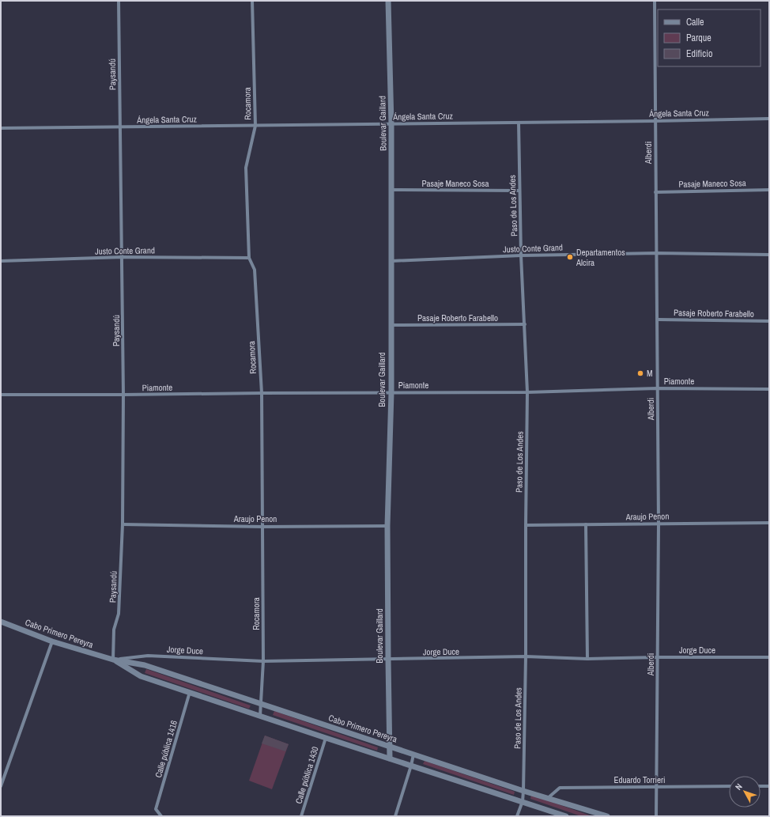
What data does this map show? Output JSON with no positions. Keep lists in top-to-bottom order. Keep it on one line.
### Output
{"streets":{"street":["Paysandú","Rocamora","Ángela Santa Cruz","Boulevar Gaillard","Alberdi","Pasaje Maneco Sosa","Paso de Los Andes","Justo Conte Grand","Pasaje Roberto Farabello","Piamonte","Araujo Penon","Cabo Primero Pereyra","Jorge Duce","Calle pública 1416","Calle pública 1430","Eduardo Torrieri"]},"crossings":[["Paysandú","Ángela Santa Cruz"],["Paysandú","Justo Conte Grand"],["Paysandú","Piamonte"],["Paysandú","Araujo Penon"],["Paysandú","Cabo Primero Pereyra"],["Paysandú","Jorge Duce"],["Rocamora","Ángela Santa Cruz"],["Rocamora","Justo Conte Grand"],["Rocamora","Piamonte"],["Rocamora","Araujo Penon"],["Rocamora","Cabo Primero Pereyra"],["Rocamora","Jorge Duce"],["Ángela Santa Cruz","Boulevar Gaillard"],["Ángela Santa Cruz","Alberdi"],["Ángela Santa Cruz","Paso de Los Andes"],["Boulevar Gaillard","Pasaje Maneco Sosa"],["Boulevar Gaillard","Justo Conte Grand"],["Boulevar Gaillard","Pasaje Roberto Farabello"],["Boulevar Gaillard","Piamonte"],["Boulevar Gaillard","Araujo Penon"],["Boulevar Gaillard","Cabo Primero Pereyra"],["Boulevar Gaillard","Jorge Duce"],["Alberdi","Pasaje Maneco Sosa"],["Alberdi","Justo Conte Grand"],["Alberdi","Pasaje Roberto Farabello"],["Alberdi","Piamonte"],["Alberdi","Araujo Penon"],["Alberdi","Jorge Duce"],["Alberdi","Eduardo Torrieri"],["Pasaje Maneco Sosa","Paso de Los Andes"],["Paso de Los Andes","Justo Conte Grand"],["Paso de Los Andes","Pasaje Roberto Farabello"],["Paso de Los Andes","Piamonte"],["Paso de Los Andes","Araujo Penon"],["Paso de Los Andes","Cabo Primero Pereyra"],["Paso de Los Andes","Jorge Duce"],["Cabo Primero Pereyra","Jorge Duce"],["Cabo Primero Pereyra","Calle pública 1416"],["Cabo Primero Pereyra","Calle pública 1430"],["Cabo Primero Pereyra","Eduardo Torrieri"]],"places":["Departamentos Alcira","M"],"legend":["Calle","Parque","Edificio"],"north":"top left"}
